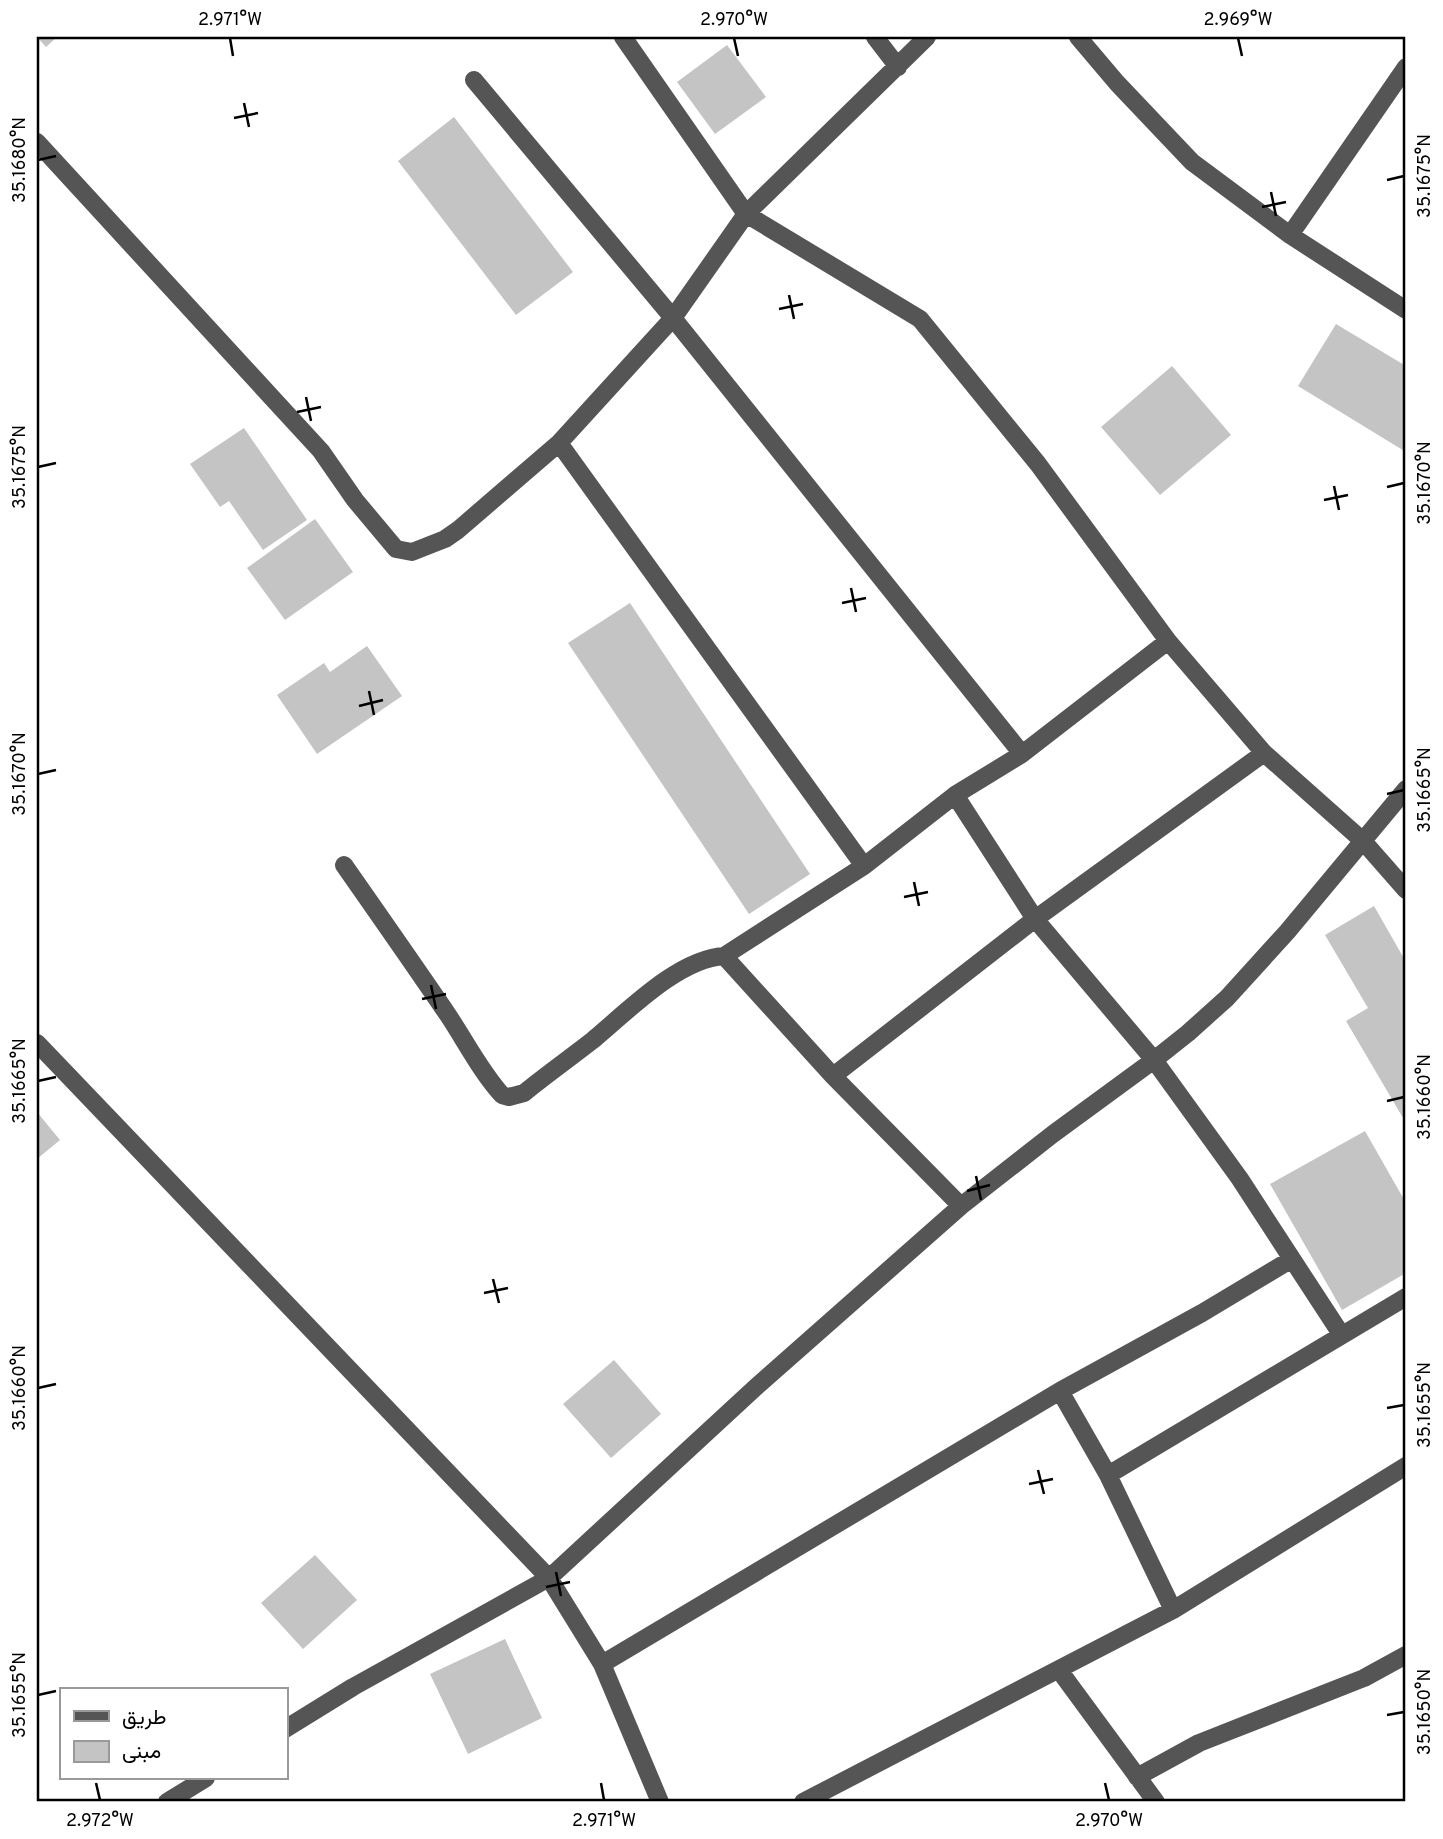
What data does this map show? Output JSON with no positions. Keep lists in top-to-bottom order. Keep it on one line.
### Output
{"legend":["طريق","مبنى"],"coordinates":["2.971°W","2.970°W","2.969°W","35.1680°N","35.1675°N","35.1670°N","35.1665°N","35.1660°N","35.1655°N","35.1650°N","2.972°W"]}
